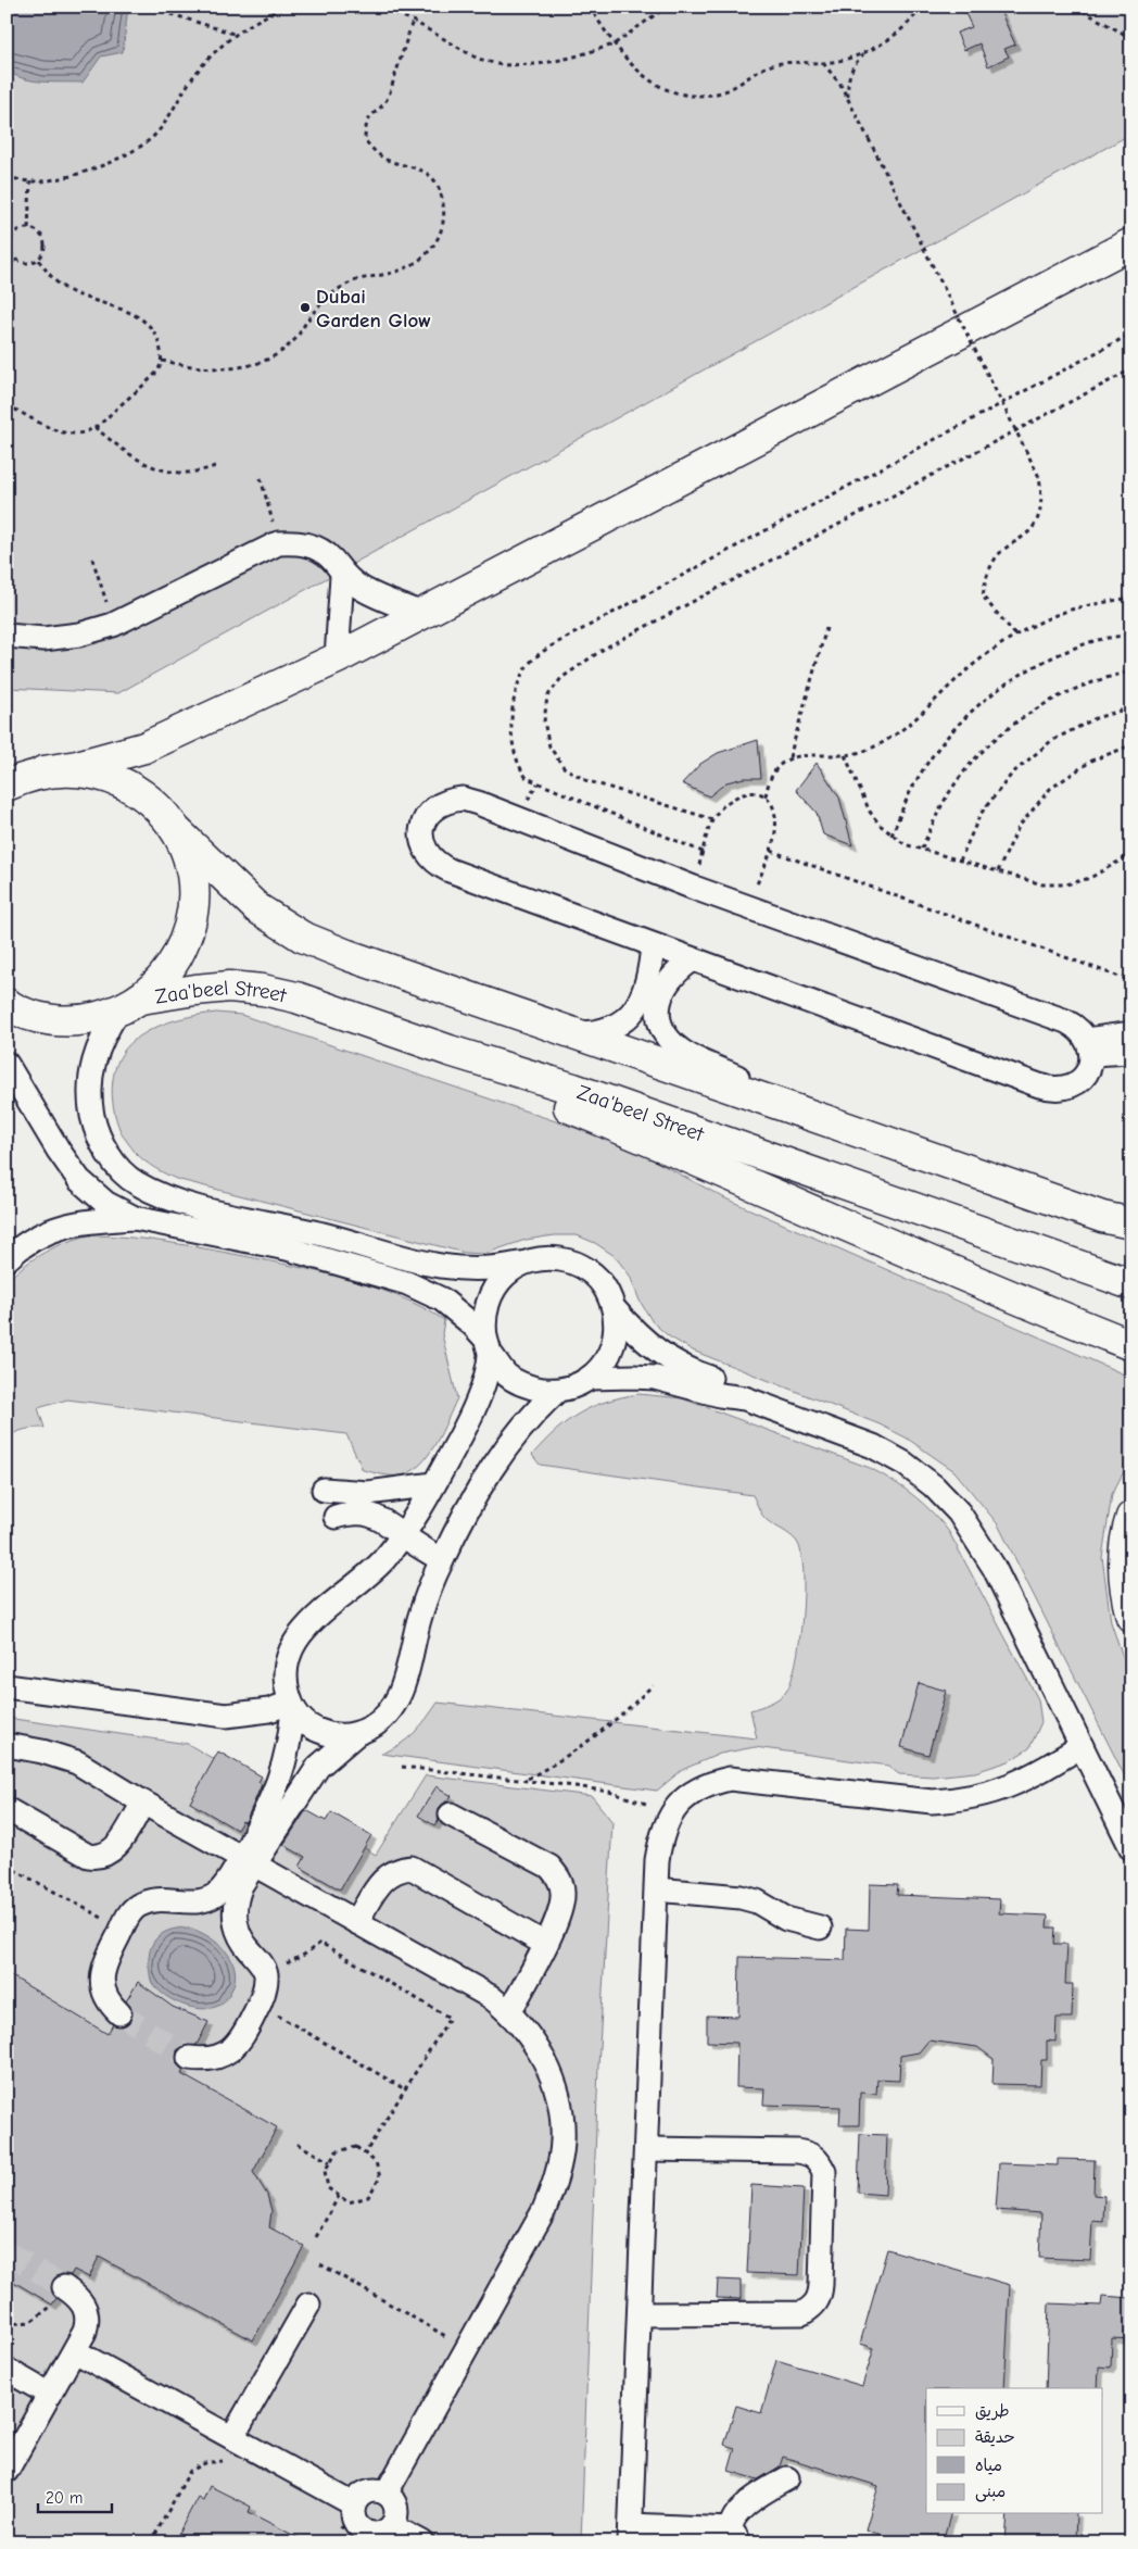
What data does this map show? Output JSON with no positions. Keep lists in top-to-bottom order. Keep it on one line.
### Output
{"streets":{"main road":["Zaa'beel Street"]},"places":["Dubai Garden Glow"],"legend":["طريق","حديقة","مياه","مبنى"],"scale_bar":"20 m"}
